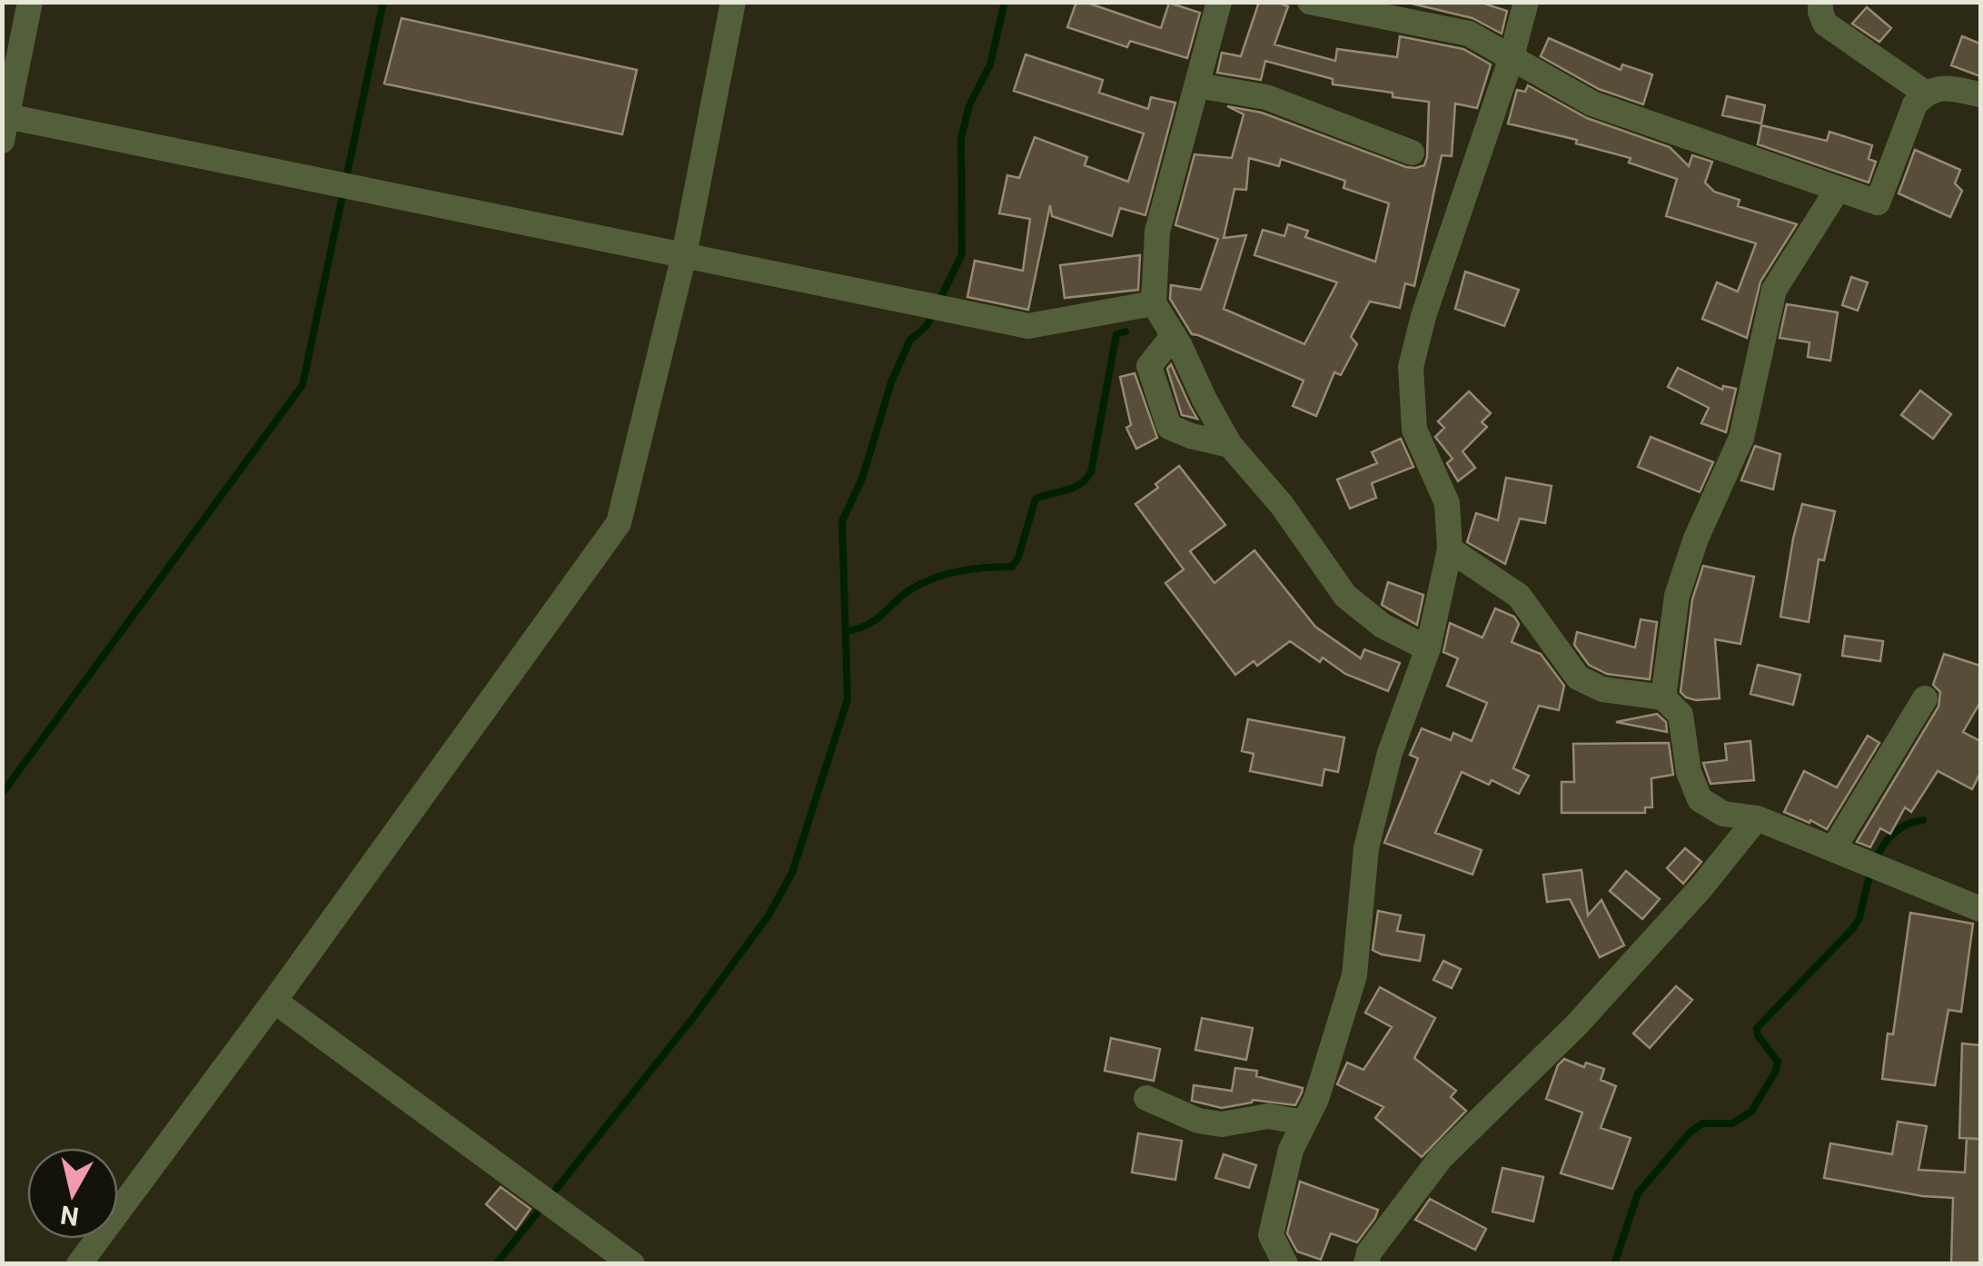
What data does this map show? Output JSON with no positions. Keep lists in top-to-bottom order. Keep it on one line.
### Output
{"north":"bottom"}
